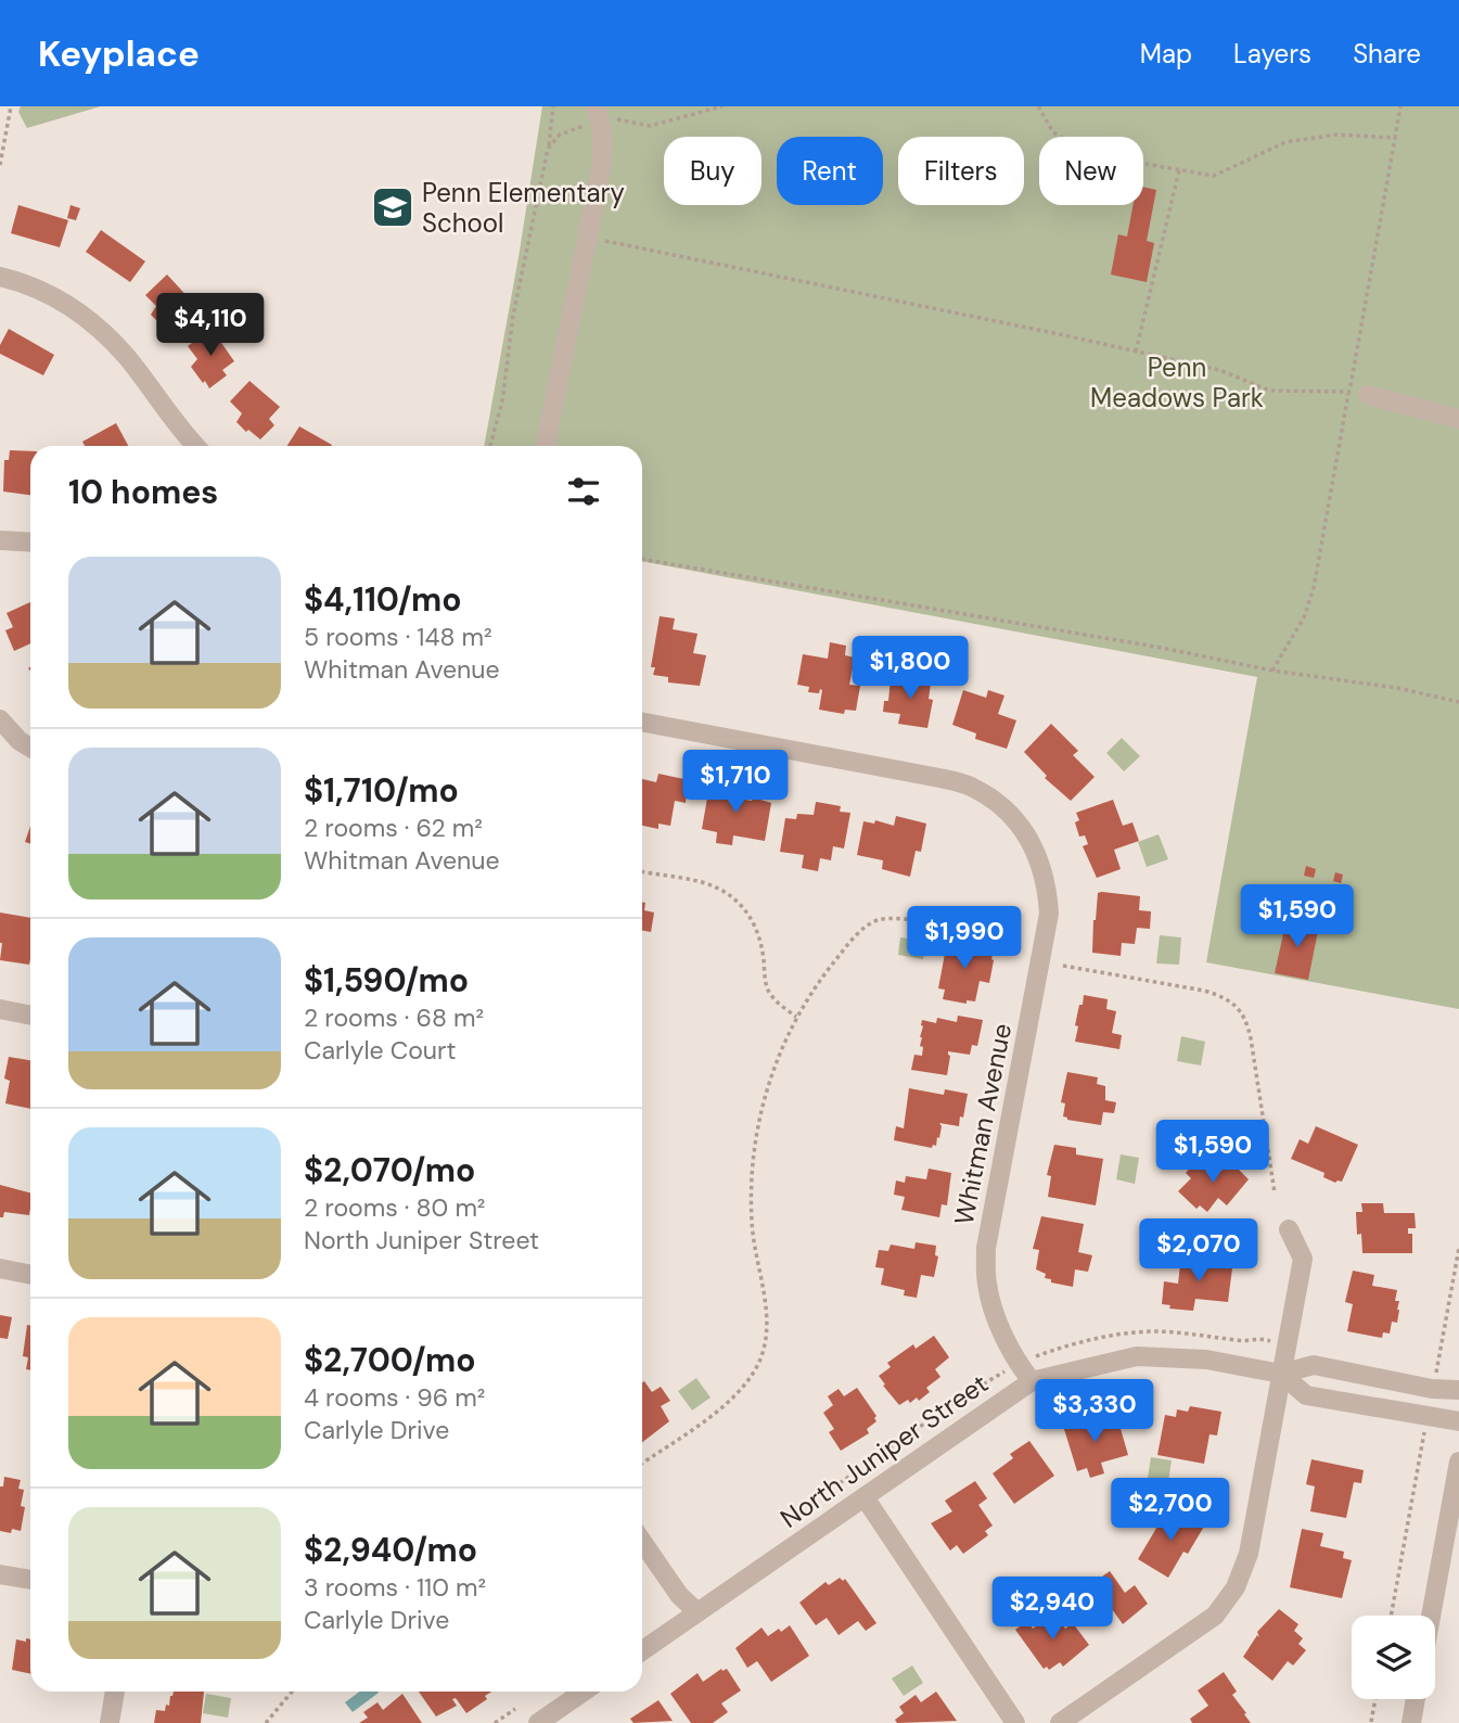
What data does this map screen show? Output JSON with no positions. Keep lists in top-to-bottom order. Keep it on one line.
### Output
{"streets":{"street":["Whitman Avenue","North Juniper Street"]},"crossings":[["Whitman Avenue","North Juniper Street"]],"parks":["Penn Meadows Park"],"places":{"school or university":["Penn Elementary School"]},"page":{"header":"Keyplace","nav":["Map","Layers","Share"],"chip":["Buy","Rent","Filters","New"],"price":["$4,110","$1,800","$1,710","$1,590","$1,990","$1,590","$2,070","$3,330","$2,700","$2,940"],"heading":"10 homes","list":[{"name":"$4,110/mo","note":"5 rooms · 148 m² · Whitman Avenue"},{"name":"$1,710/mo","note":"2 rooms · 62 m² · Whitman Avenue"},{"name":"$1,590/mo","note":"2 rooms · 68 m² · Carlyle Court"},{"name":"$2,070/mo","note":"2 rooms · 80 m² · North Juniper Street"},{"name":"$2,700/mo","note":"4 rooms · 96 m² · Carlyle Drive"},{"name":"$2,940/mo","note":"3 rooms · 110 m² · Carlyle Drive"}]}}
